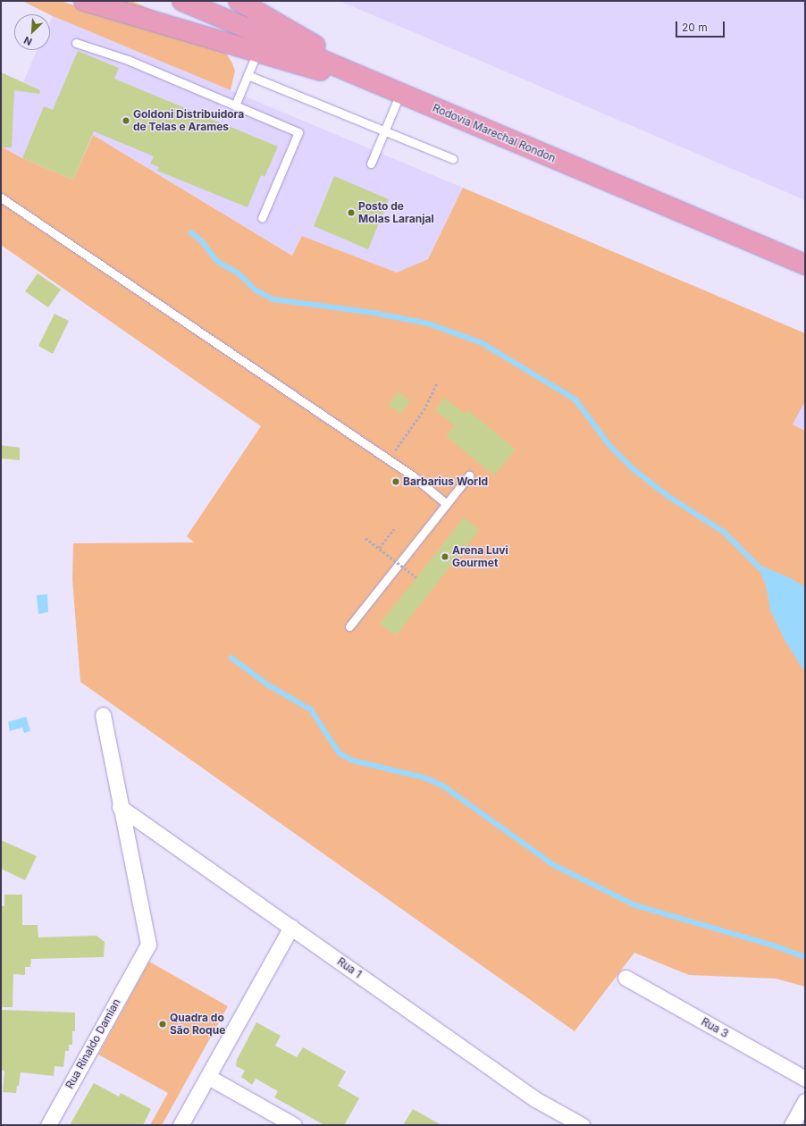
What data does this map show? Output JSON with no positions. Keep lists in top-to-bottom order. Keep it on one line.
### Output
{"streets":{"main road":["Rodovia Marechal Rondon"],"street":["Rua 1","Rua 3","Rua Rinaldo Damian"]},"crossings":[["Rua 1","Rua Rinaldo Damian"]],"places":["Goldoni Distribuidora de Telas e Arames","Posto de Molas Laranjal","Barbarius World","Arena Luvi Gourmet","Quadra do São Roque"],"scale_bar":"20 m","north":"bottom left"}
